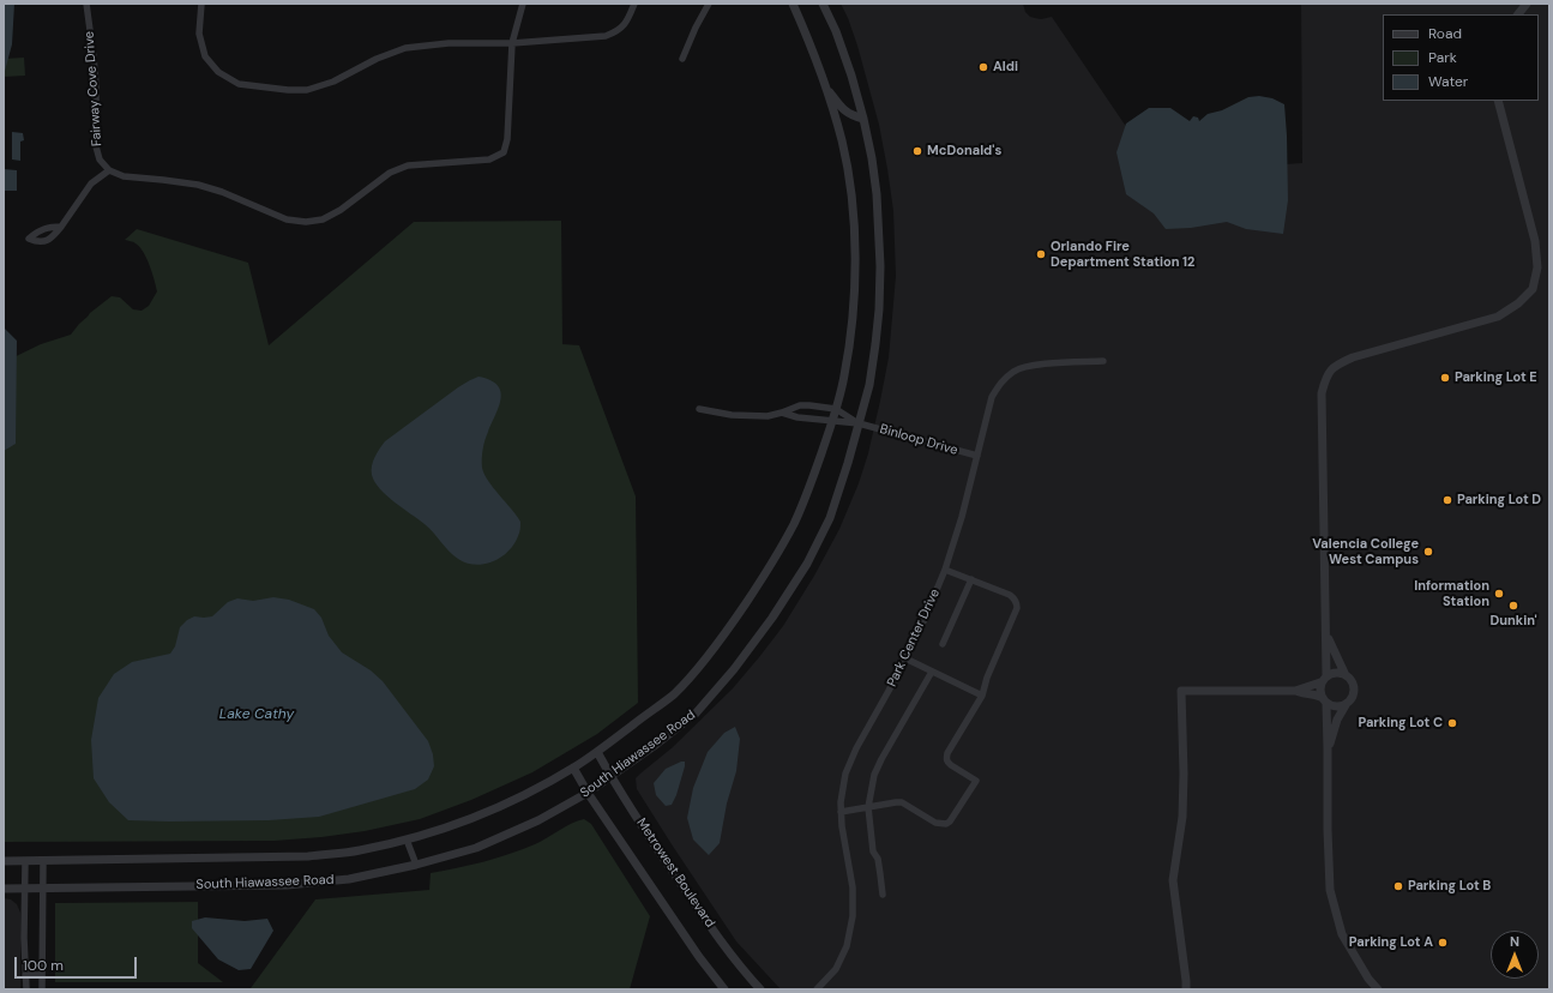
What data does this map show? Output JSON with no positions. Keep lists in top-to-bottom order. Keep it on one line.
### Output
{"streets":{"street":["Fairway Cove Drive","Binloop Drive","Park Center Drive","South Hiawassee Road","Metrowest Boulevard"]},"crossings":[["Binloop Drive","Park Center Drive"],["Binloop Drive","South Hiawassee Road"],["South Hiawassee Road","Metrowest Boulevard"]],"water":["Lake Cathy"],"places":["Aldi","McDonald's","Orlando Fire Department Station 12","Parking Lot E","Parking Lot D","Valencia College West Campus","Information Station","Dunkin'","Parking Lot C","Parking Lot B","Parking Lot A"],"legend":["Road","Park","Water"],"scale_bar":"100 m","north":"top"}
